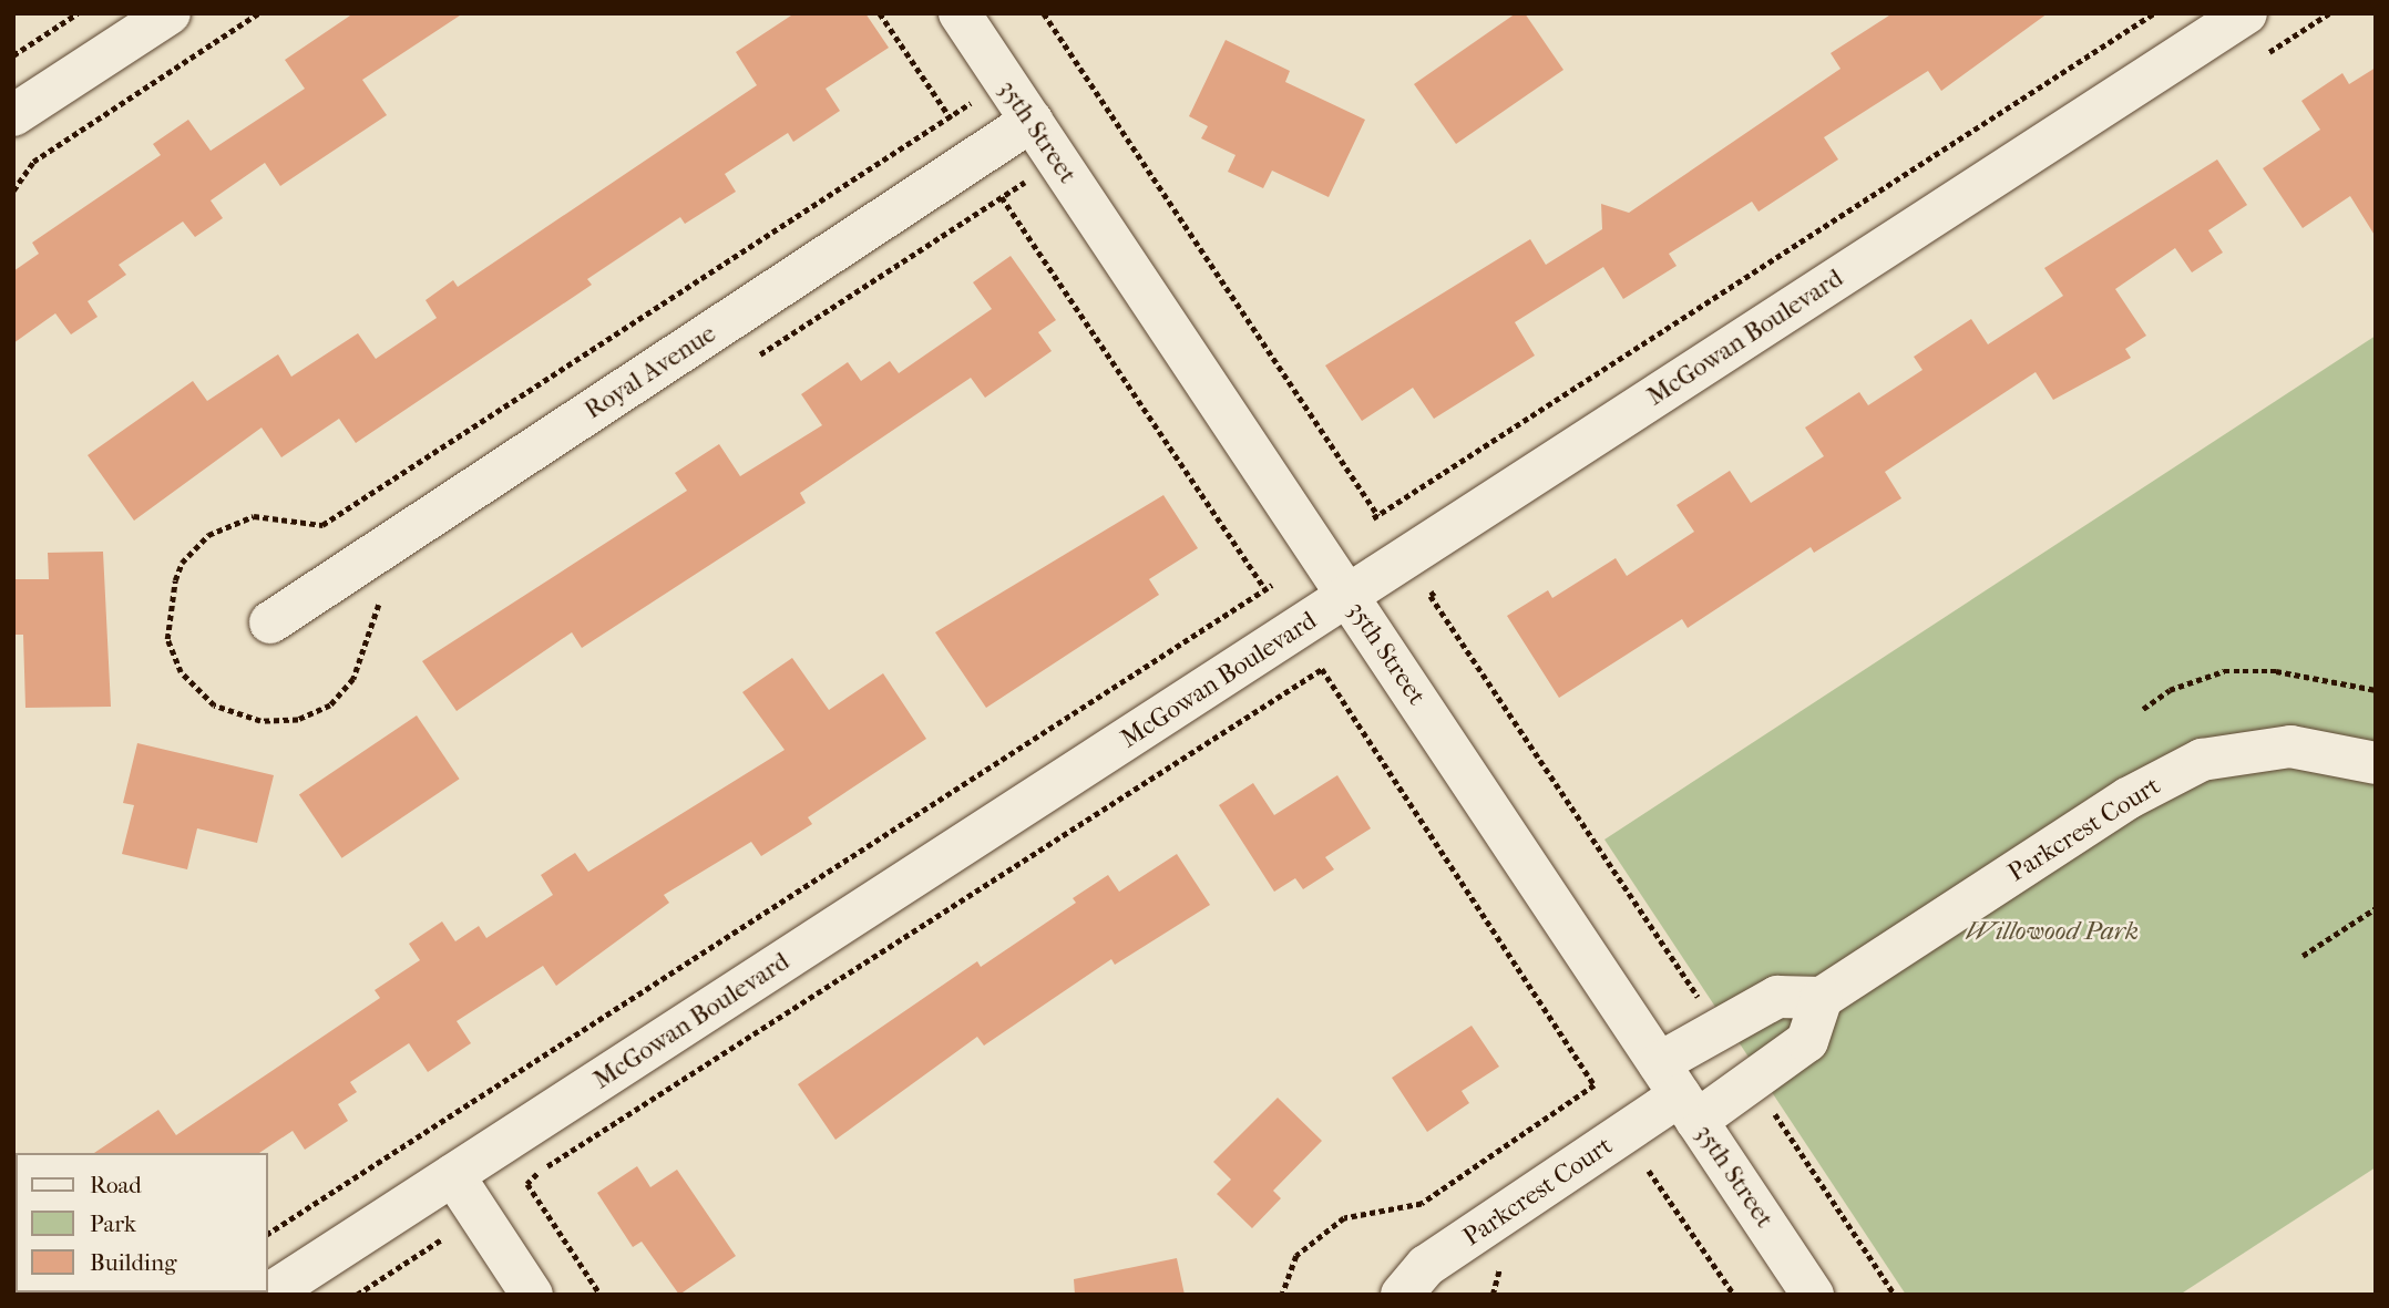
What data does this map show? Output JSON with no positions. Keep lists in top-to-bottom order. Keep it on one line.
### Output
{"streets":{"street":["35th Street","McGowan Boulevard","Royal Avenue","Parkcrest Court"]},"crossings":[["35th Street","McGowan Boulevard"],["35th Street","Royal Avenue"],["35th Street","Parkcrest Court"]],"parks":["Willowood Park"],"legend":["Road","Park","Building"]}
